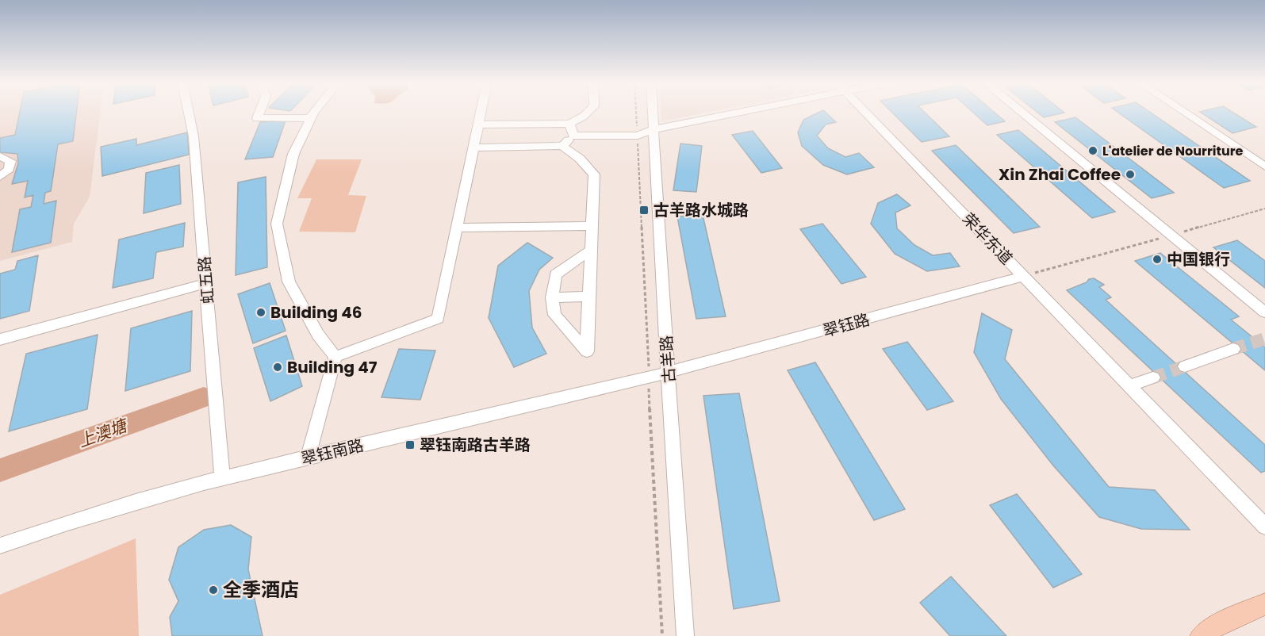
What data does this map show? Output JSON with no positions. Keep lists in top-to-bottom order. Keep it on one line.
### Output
{"streets":{"street":["荣华东道","虹五路","翠钰路","古羊路","翠钰南路"]},"crossings":[["荣华东道","翠钰路"],["虹五路","翠钰南路"],["翠钰路","古羊路"],["翠钰路","翠钰南路"],["古羊路","翠钰南路"]],"water":["上澳塘"],"places":{"other":["L'atelier de Nourriture","Xin Zhai Coffee","中国银行","Building 46","Building 47","全季酒店"],"transit":["古羊路水城路","翠钰南路古羊路"]}}
